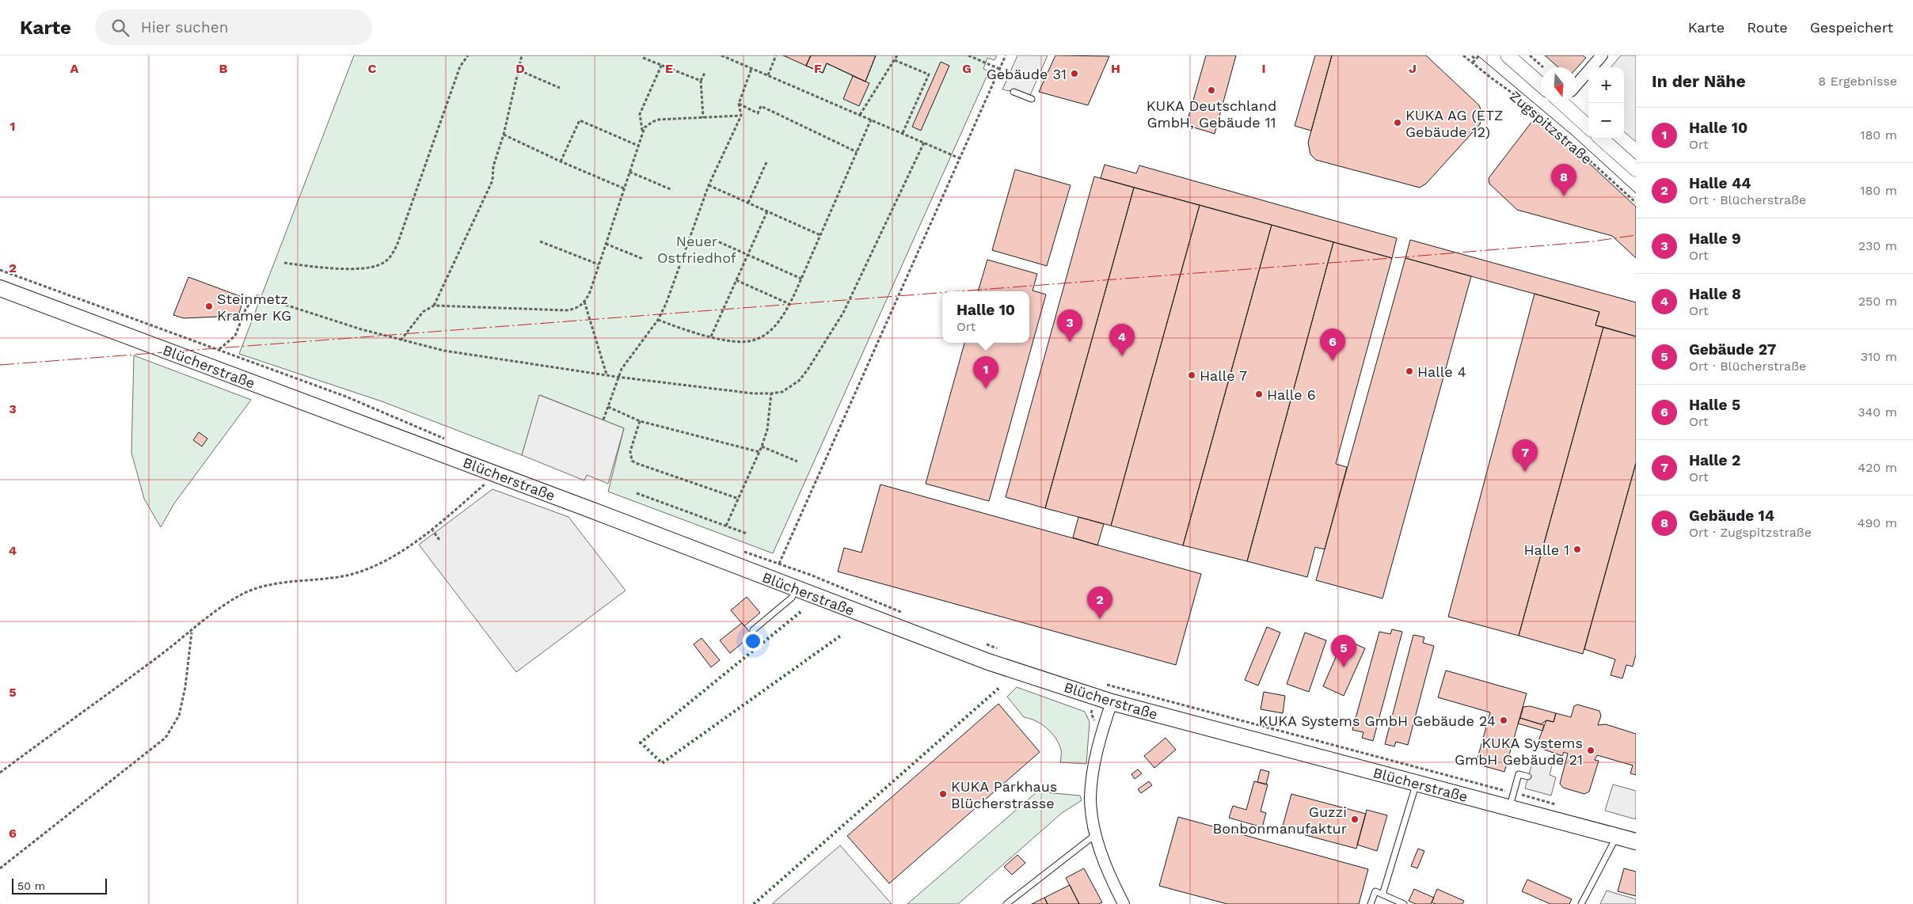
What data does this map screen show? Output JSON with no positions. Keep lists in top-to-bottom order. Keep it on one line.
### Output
{"streets":{"main road":["Blücherstraße"],"street":["Zugspitzstraße"]},"parks":["Neuer Ostfriedhof"],"places":["Gebäude 31","KUKA Deutschland GmbH, Gebäude 11","KUKA AG (ETZ Gebäude 12)","Steinmetz Kramer KG","Halle 4","Halle 7","Halle 6","Halle 1","KUKA Systems GmbH Gebäude 24","KUKA Systems GmbH Gebäude 21","KUKA Parkhaus Blücherstrasse","Guzzi Bonbonmanufaktur"],"scale_bar":"50 m","north":"bottom","page":{"header":"Karte","search":"Hier suchen","nav":["Karte","Route","Gespeichert"],"heading":["In der Nähe","8 Ergebnisse"],"map_buttons":["+","−"],"list":[{"mark":"1","name":"Halle 10","note":"Ort","value":"180 m"},{"mark":"2","name":"Halle 44","note":"Ort · Blücherstraße","value":"180 m"},{"mark":"3","name":"Halle 9","note":"Ort","value":"230 m"},{"mark":"4","name":"Halle 8","note":"Ort","value":"250 m"},{"mark":"5","name":"Gebäude 27","note":"Ort · Blücherstraße","value":"310 m"},{"mark":"6","name":"Halle 5","note":"Ort","value":"340 m"},{"mark":"7","name":"Halle 2","note":"Ort","value":"420 m"},{"mark":"8","name":"Gebäude 14","note":"Ort · Zugspitzstraße","value":"490 m"}],"pins":["8","3","4","6","1","7","2","5"],"popup":["Halle 10","Ort"],"scale":"50 m"},"grid":{"columns":["A","B","C","D","E","F","G","H","I","J"],"rows":["1","2","3","4","5","6"]}}
